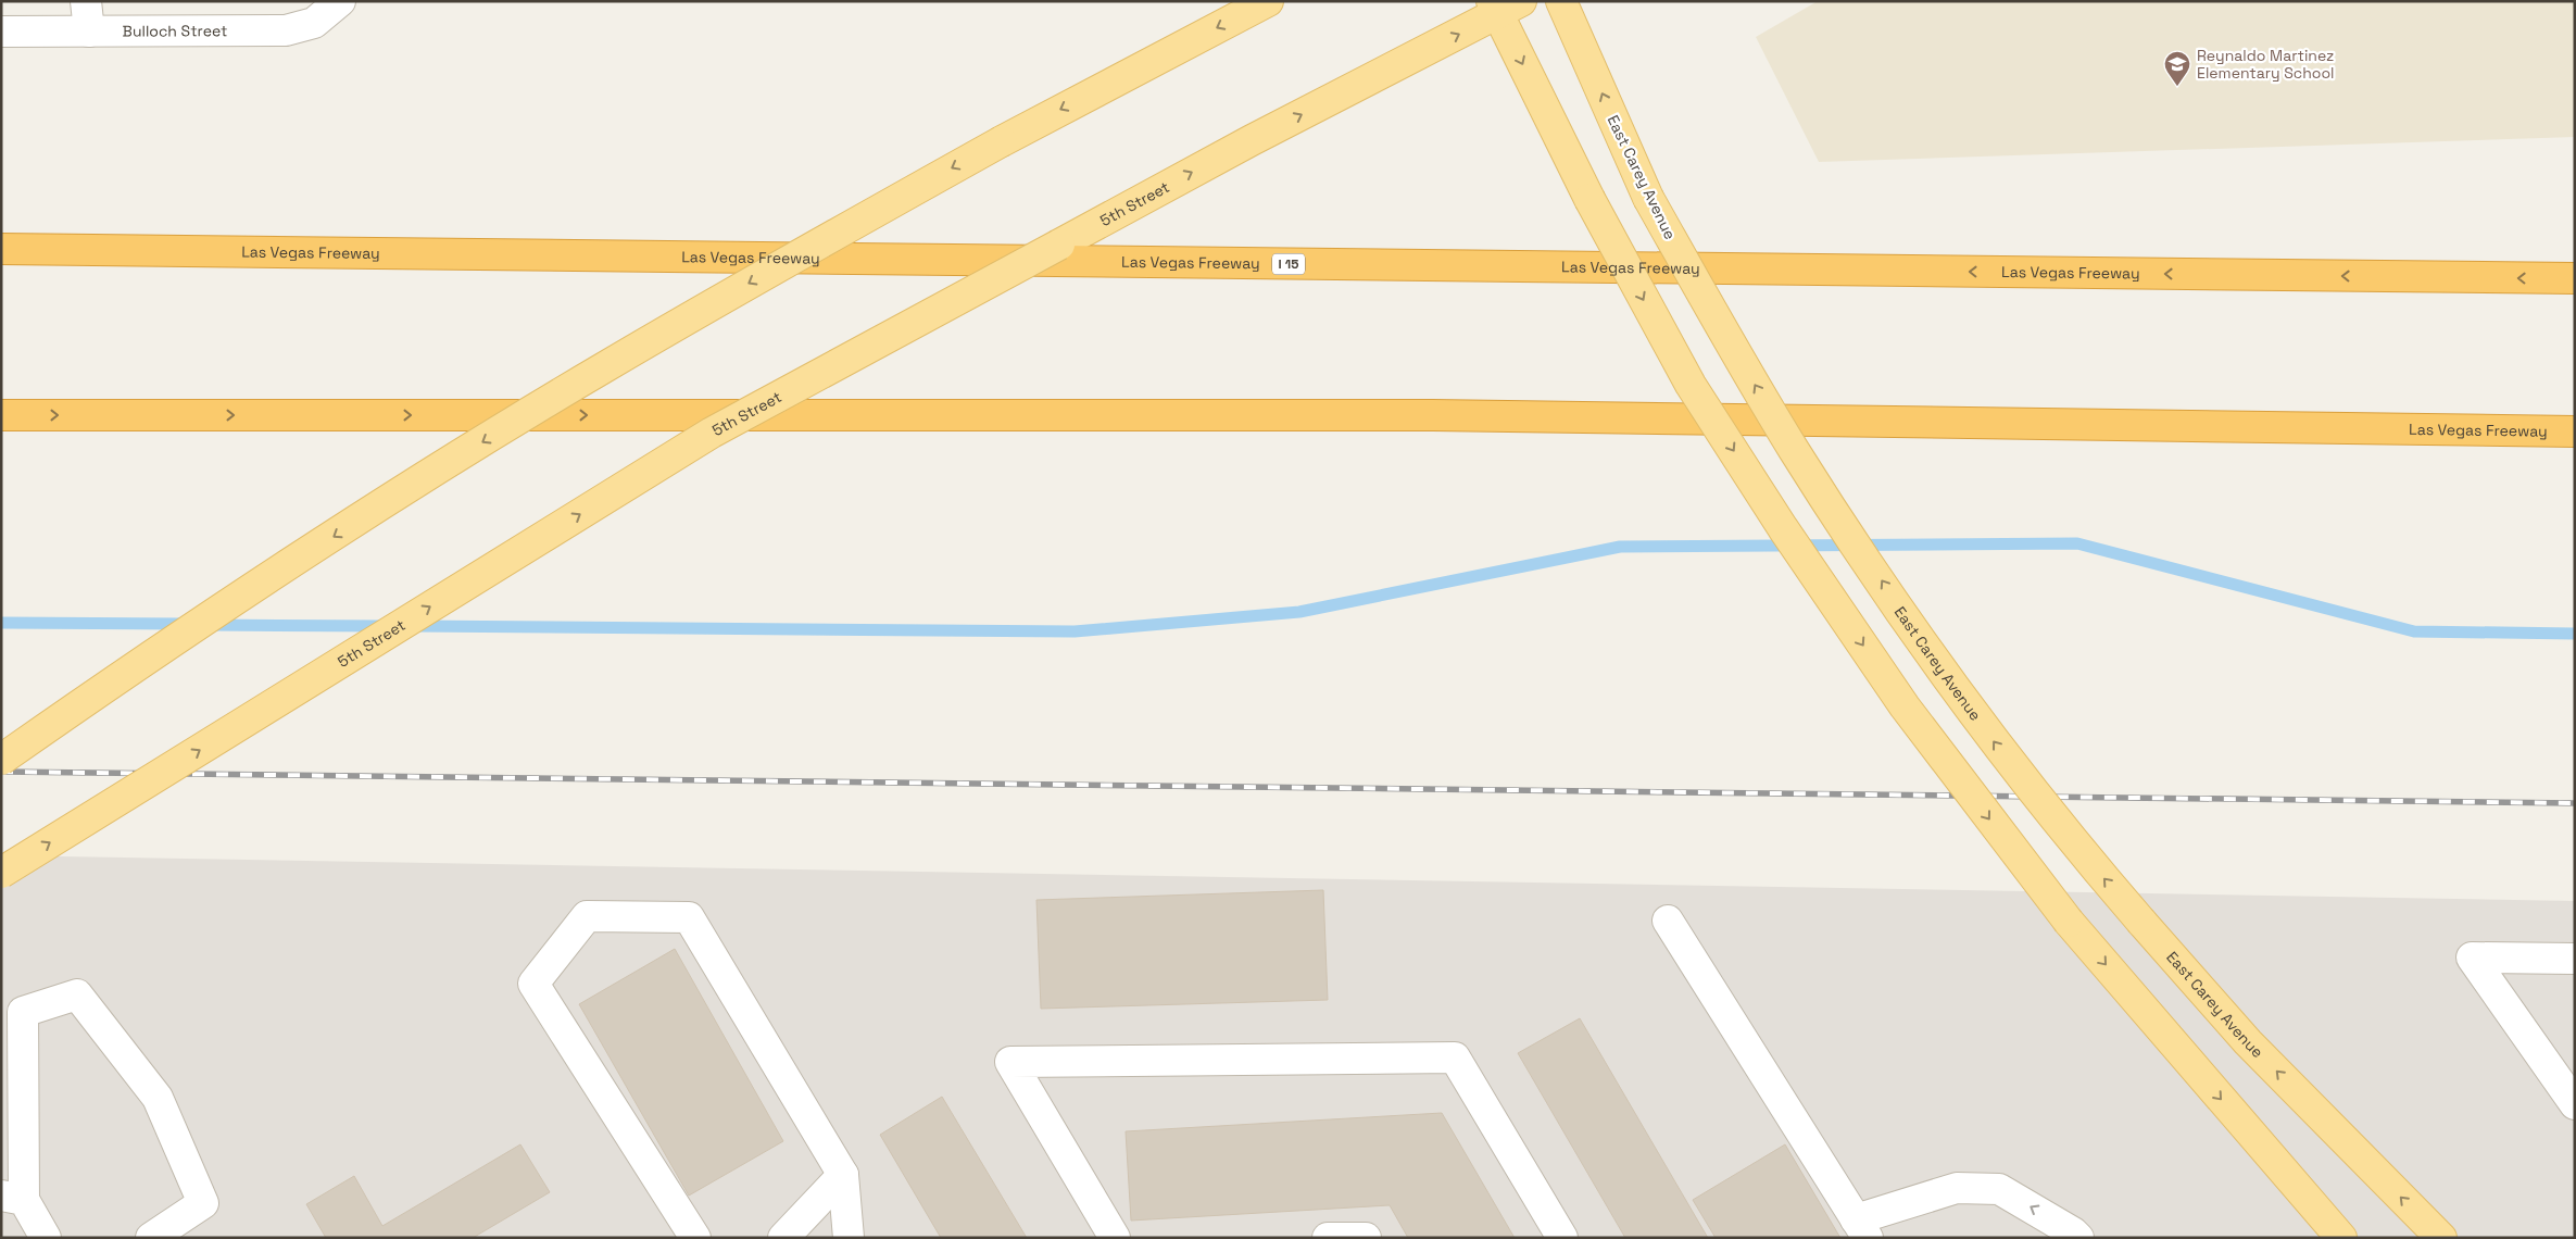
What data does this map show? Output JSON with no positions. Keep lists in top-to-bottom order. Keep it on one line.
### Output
{"streets":{"highway":["Las Vegas Freeway","I 15"],"main road":["East Carey Avenue","5th Street"],"street":["Bulloch Street"]},"places":{"school or university":["Reynaldo Martinez Elementary School"]}}
